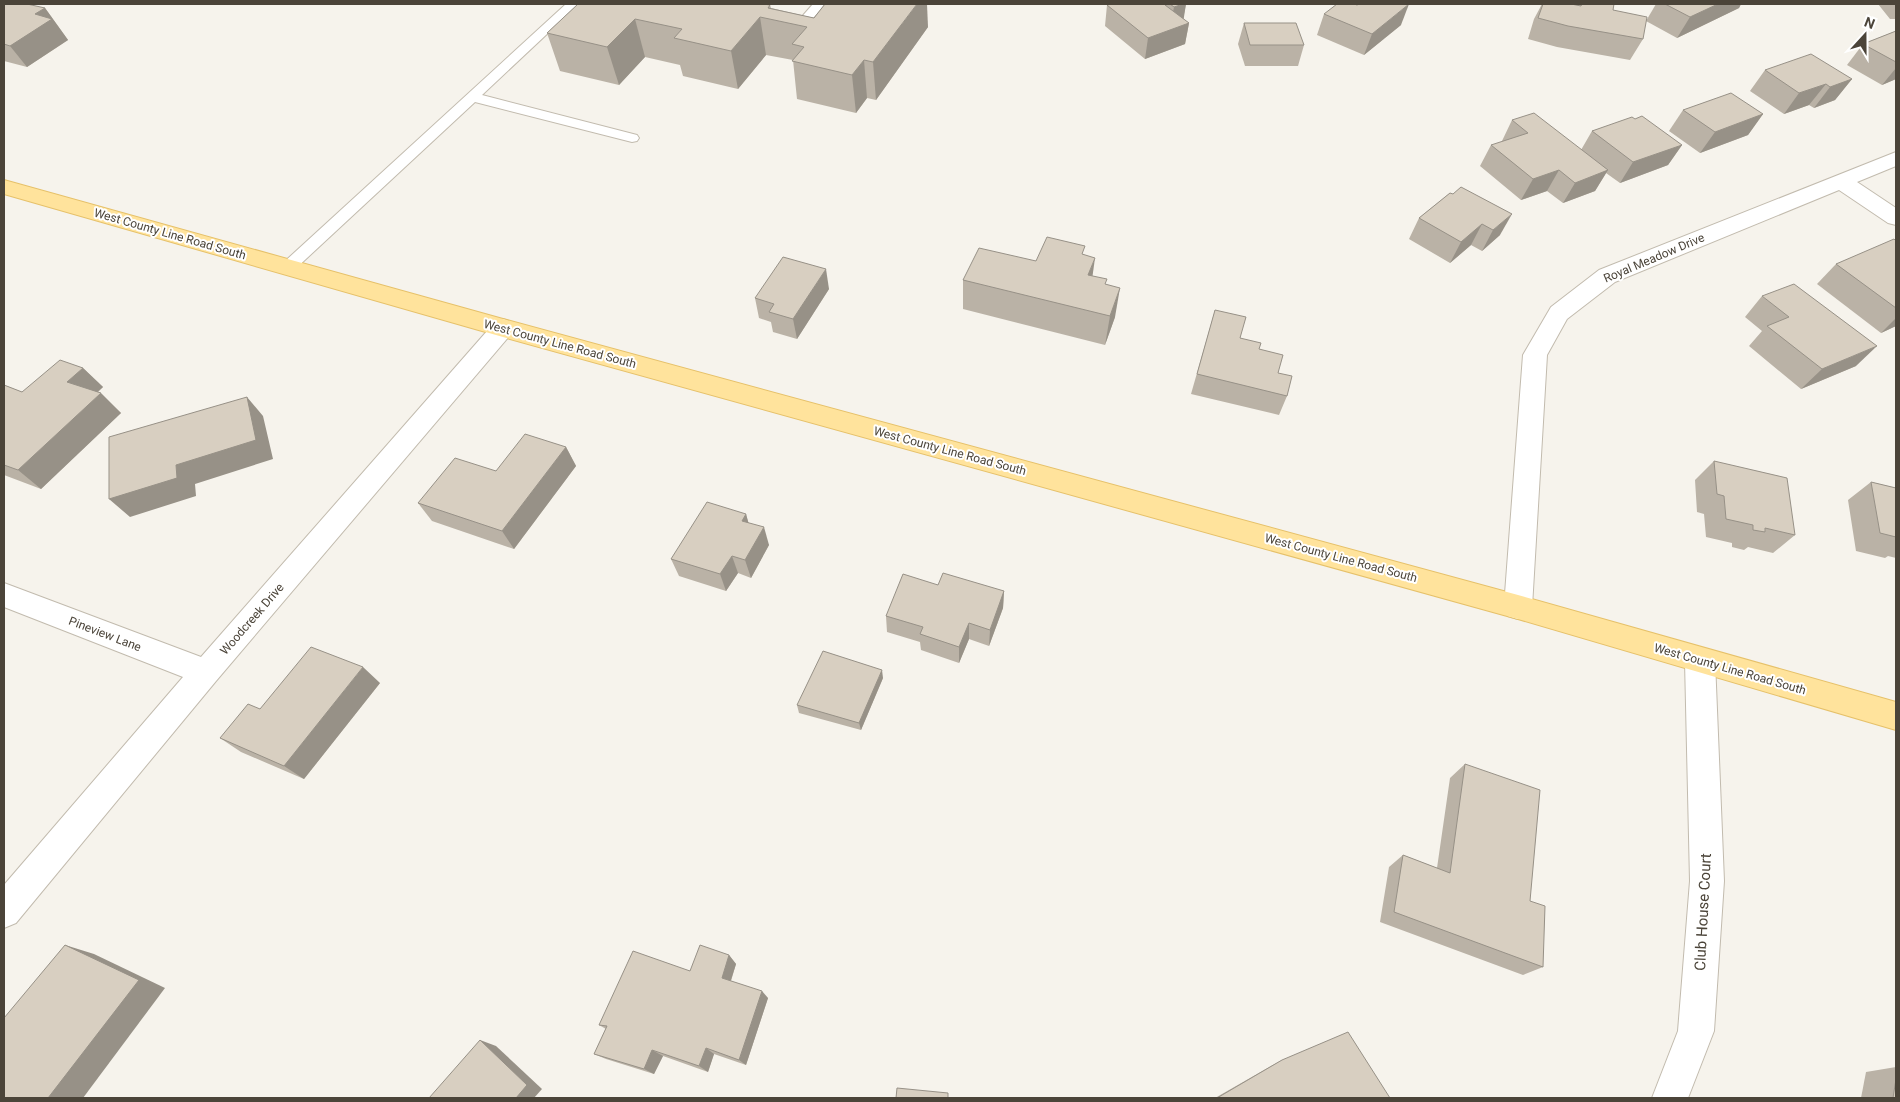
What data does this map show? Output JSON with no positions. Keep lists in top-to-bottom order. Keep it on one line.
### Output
{"streets":{"main road":["West County Line Road South"],"street":["Royal Meadow Drive","Woodcreek Drive","Pineview Lane","Club House Court"]},"crossings":[["West County Line Road South","Royal Meadow Drive"],["West County Line Road South","Woodcreek Drive"],["West County Line Road South","Club House Court"],["Woodcreek Drive","Pineview Lane"]],"north":"top"}
